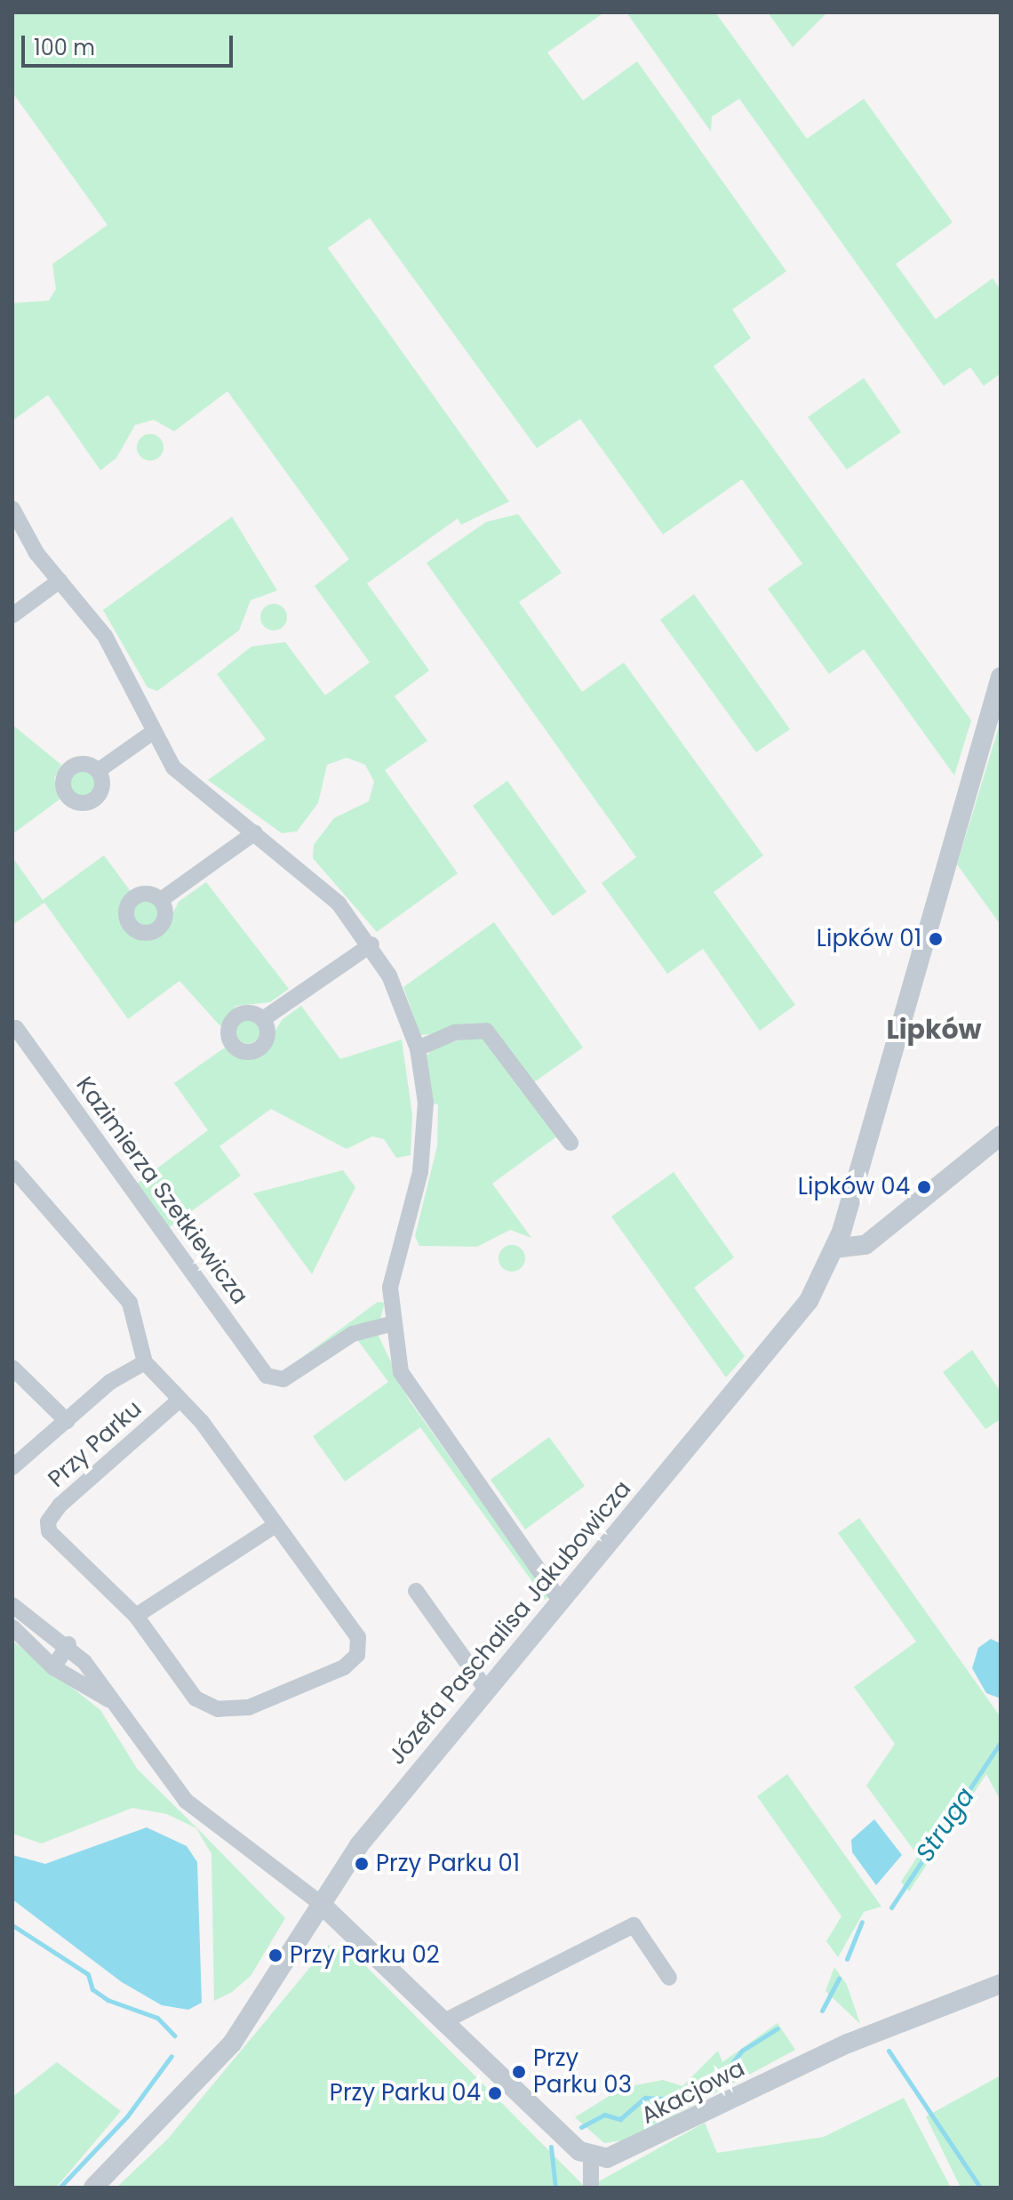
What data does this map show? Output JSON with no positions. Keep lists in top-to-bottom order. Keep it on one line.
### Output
{"streets":{"street":["Kazimierza Szetkiewicza","Przy Parku","Józefa Paschalisa Jakubowicza","Akacjowa"]},"districts":["Lipków"],"water":["Struga"],"places":["Lipków 01","Lipków 04","Przy Parku 01","Przy Parku 02","Przy Parku 03","Przy Parku 04"],"scale_bar":"100 m"}
